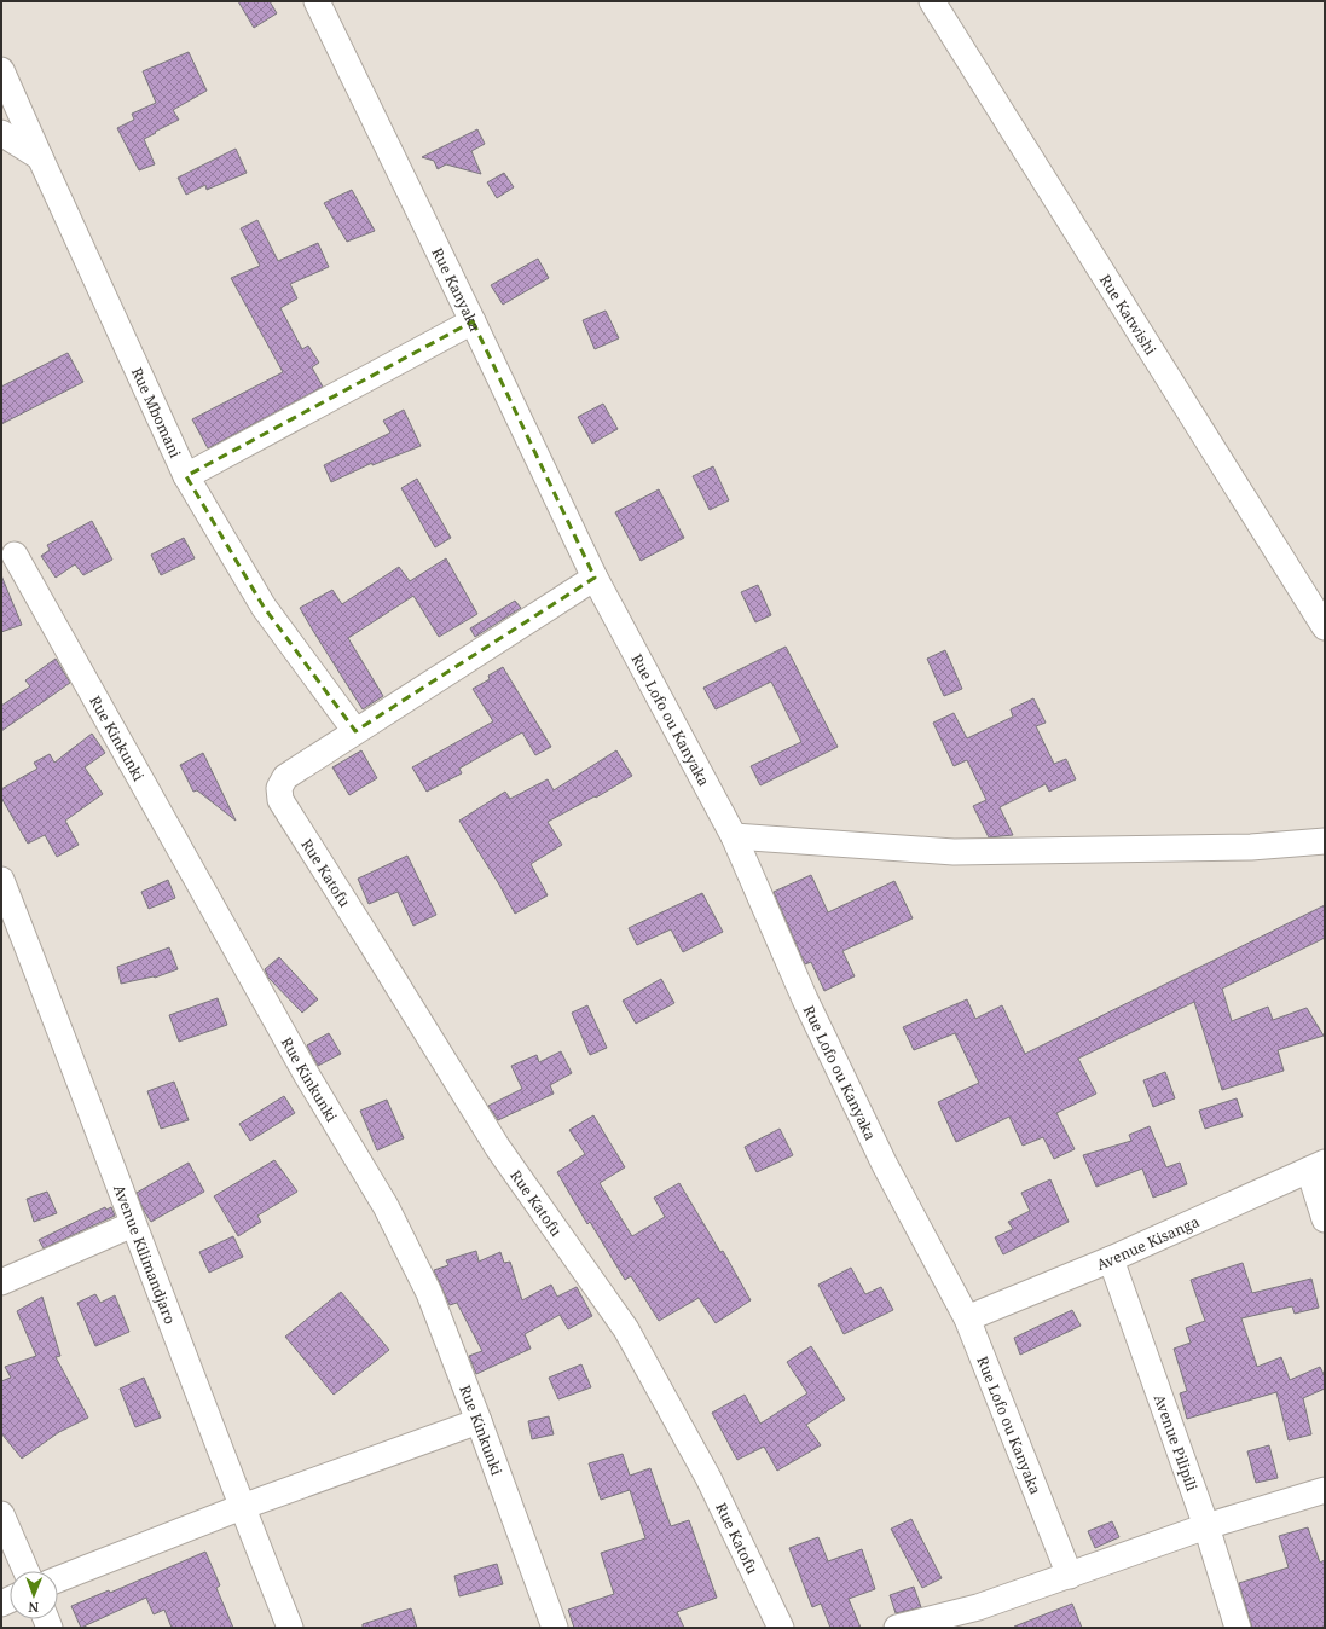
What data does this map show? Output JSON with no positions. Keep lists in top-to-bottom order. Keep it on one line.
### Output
{"streets":{"street":["Rue Kanyaka","Rue Katwishi","Rue Mbomani","Rue Lofo ou Kanyaka","Rue Kinkunki","Rue Katofu","Avenue Kisanga","Avenue Kilimandjaro","Avenue Pilipili"]},"crossings":[["Rue Kanyaka","Rue Lofo ou Kanyaka"],["Rue Mbomani","Rue Katofu"],["Rue Lofo ou Kanyaka","Avenue Kisanga"],["Avenue Kisanga","Avenue Pilipili"]],"north":"bottom"}
